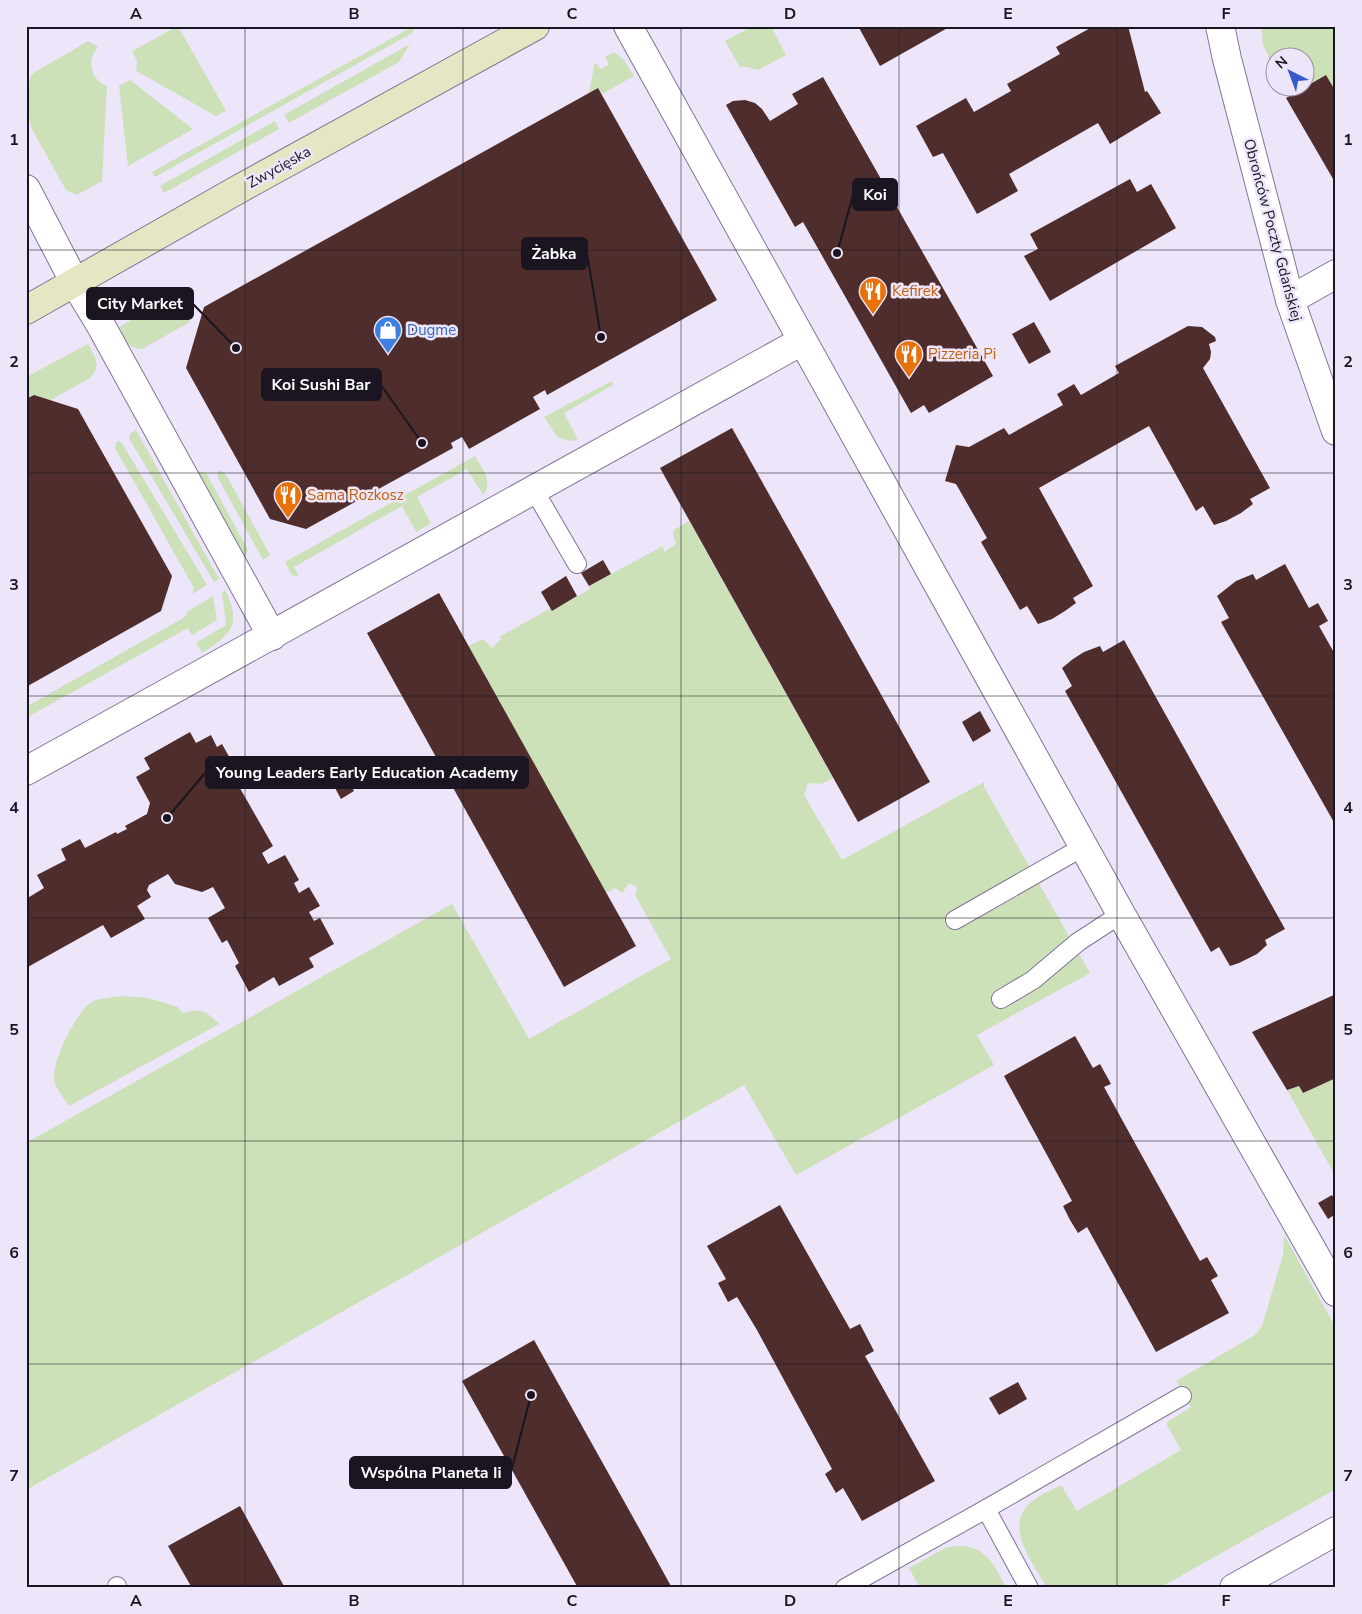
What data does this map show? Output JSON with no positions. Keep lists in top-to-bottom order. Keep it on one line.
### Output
{"streets":{"street":["Zwycięska","Obrońców Poczty Gdańskiej"]},"places":{"other":["Koi","Żabka","City Market","Koi Sushi Bar","Young Leaders Early Education Academy","Wspólna Planeta Ii"],"restaurant":["Kefirek","Pizzeria Pi","Sama Rozkosz"],"shop":["Dugme"]},"north":"top left","grid":{"columns":["A","B","C","D","E","F"],"rows":["1","2","3","4","5","6","7"]}}
